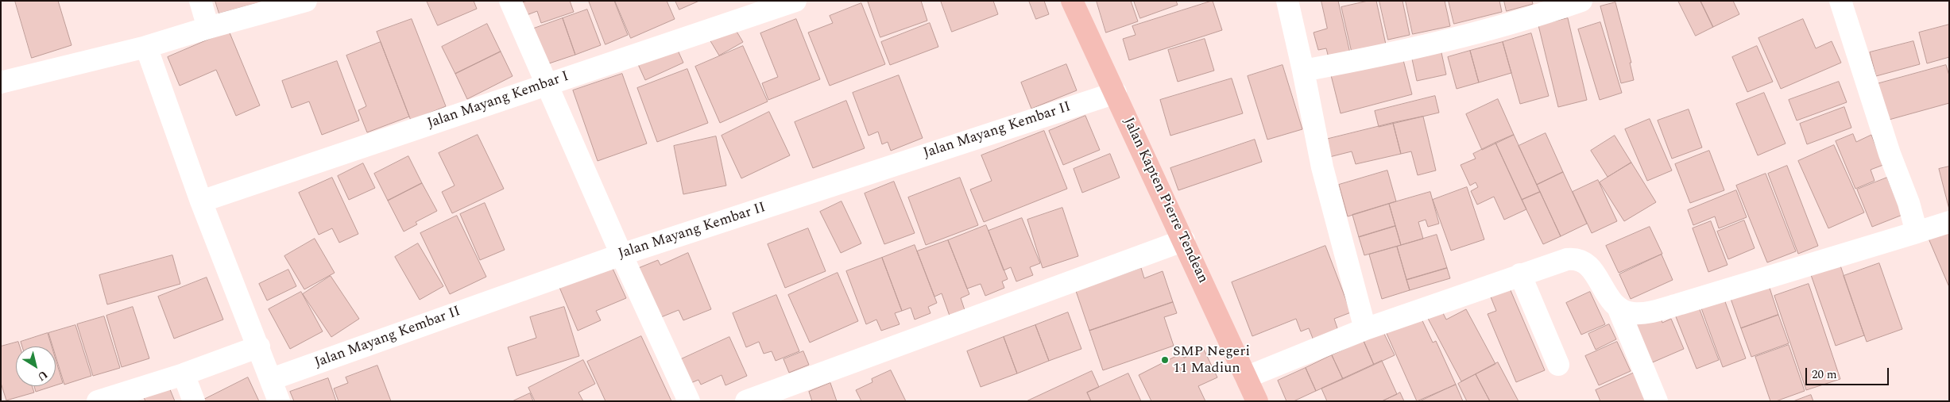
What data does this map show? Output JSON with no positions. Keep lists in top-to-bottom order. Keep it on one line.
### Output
{"streets":{"main road":["Jalan Kapten Pierre Tendean"],"street":["Jalan Mayang Kembar I","Jalan Mayang Kembar II"]},"crossings":[["Jalan Mayang Kembar II","Jalan Kapten Pierre Tendean"]],"places":["SMP Negeri 11 Madiun"],"scale_bar":"20 m","north":"bottom right"}
